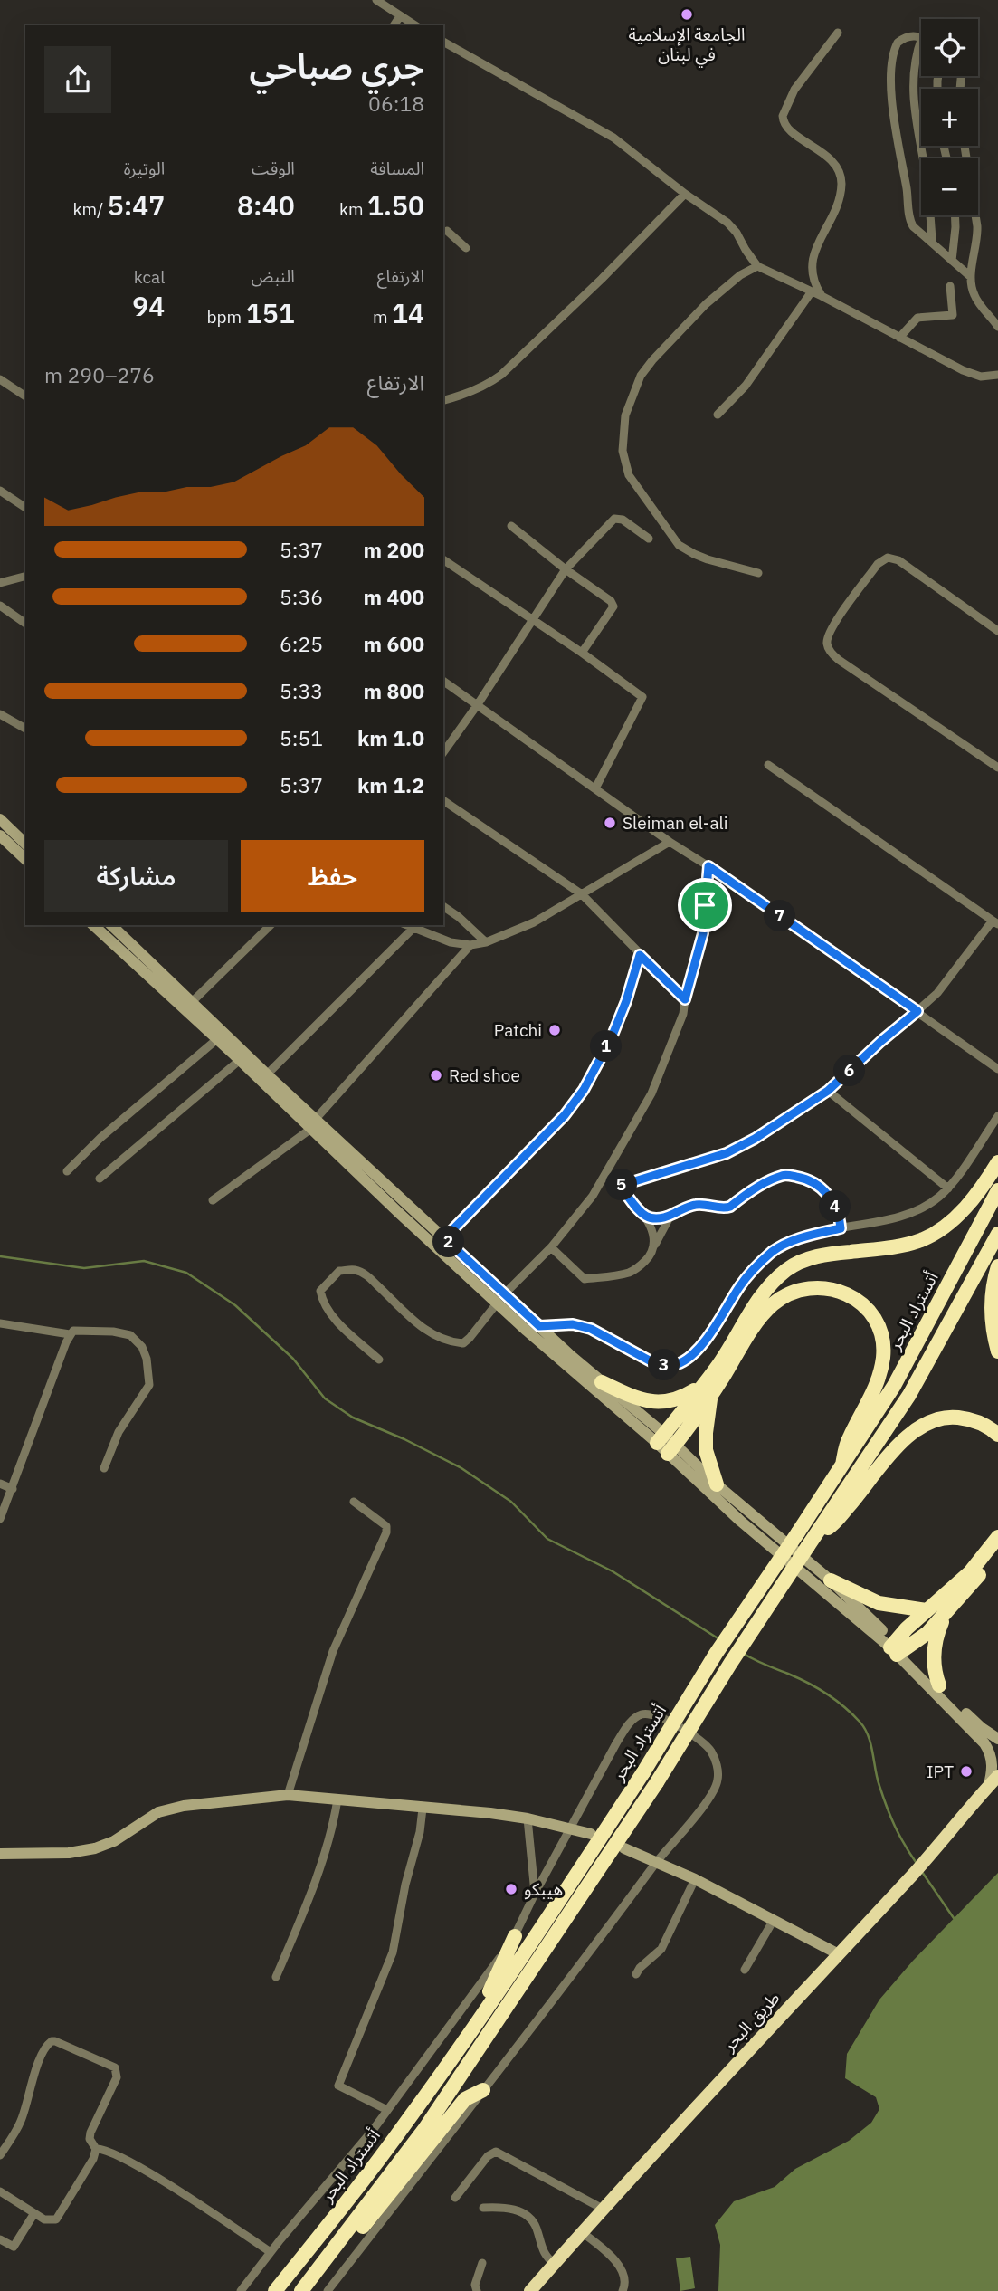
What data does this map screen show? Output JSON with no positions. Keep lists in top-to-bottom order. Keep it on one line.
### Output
{"streets":{"highway":["أتستراد البحر","طريق البحر"]},"places":["الجامعة الإسلامية في لبنان","Sleiman el-ali","Patchi","Red shoe","IPT","هيبكو"],"page":{"map_buttons":["+","−"],"heading":["جري صباحي","06:18"],"stats":[["المسافة","1.50 km"],["الوقت","8:40"],["الوتيرة","5:47 /km"],["الارتفاع","14 m"],["النبض","151 bpm"],["kcal","94"]],"chart":["الارتفاع","276–290 m"],"list":[{"name":"200 m","note":"5:37"},{"name":"400 m","note":"5:36"},{"name":"600 m","note":"6:25"},{"name":"800 m","note":"5:33"},{"name":"1.0 km","note":"5:51"},{"name":"1.2 km","note":"5:37"}],"buttons":["حفظ","مشاركة"],"pins":["7","1","6","5","4","2","3"]}}
